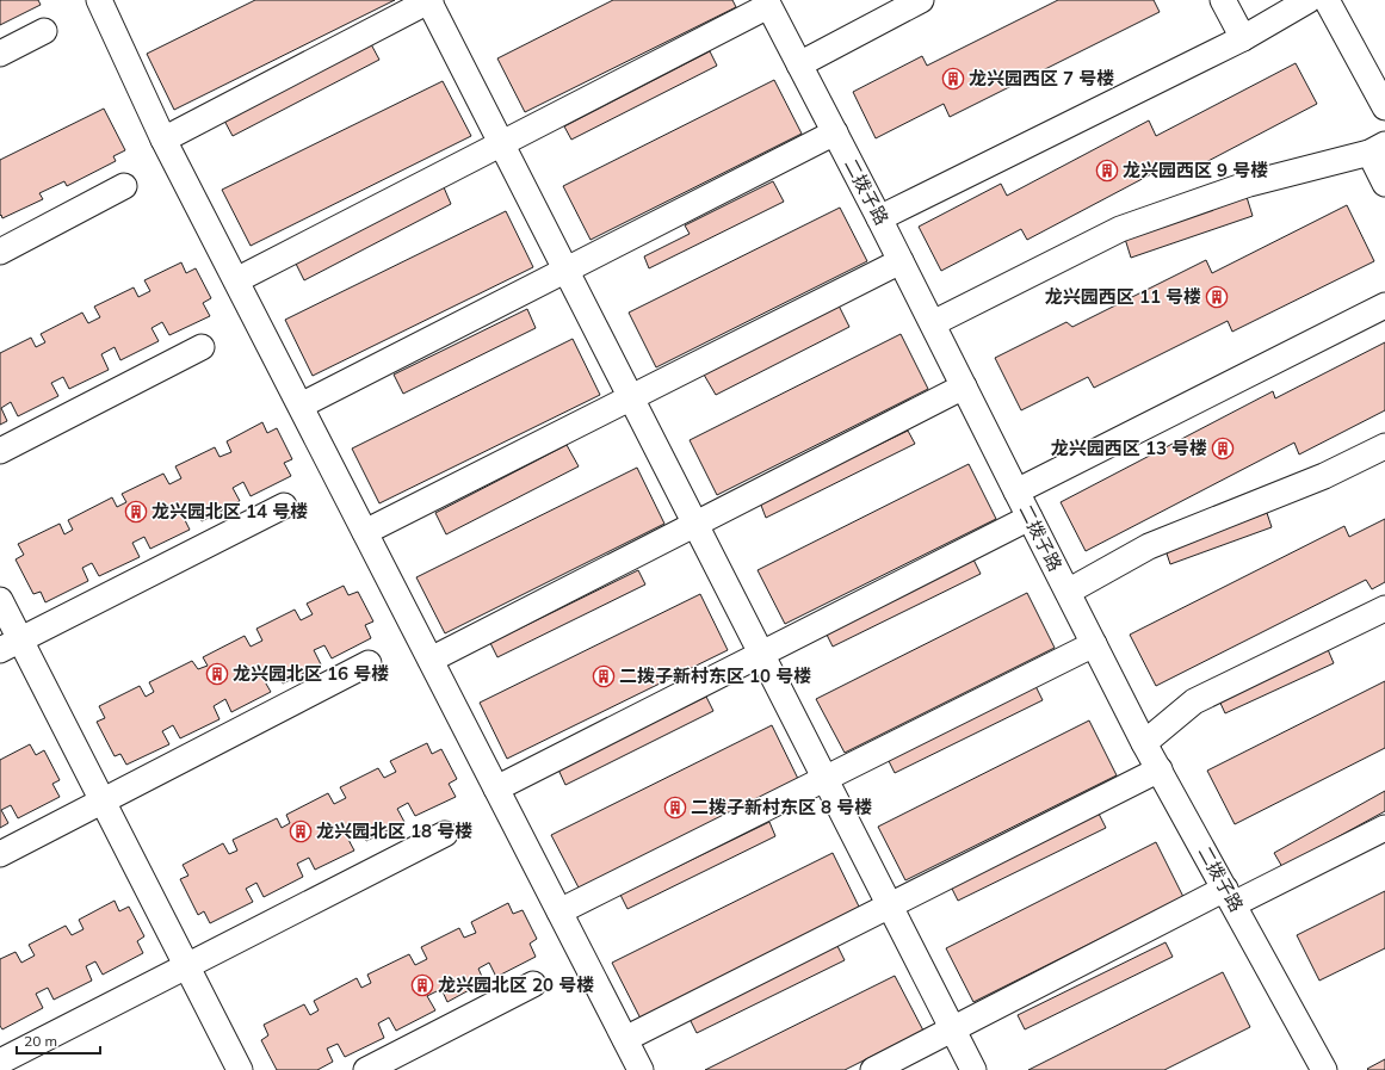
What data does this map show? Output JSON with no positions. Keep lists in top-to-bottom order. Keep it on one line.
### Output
{"streets":{"street":["二拨子路"]},"places":{"building":["龙兴园西区 7 号楼","龙兴园西区 9 号楼","龙兴园西区 11 号楼","龙兴园西区 13 号楼","龙兴园北区 14 号楼","龙兴园北区 16 号楼","二拨子新村东区 10 号楼","二拨子新村东区 8 号楼","龙兴园北区 18 号楼","龙兴园北区 20 号楼"]},"scale_bar":"20 m"}
